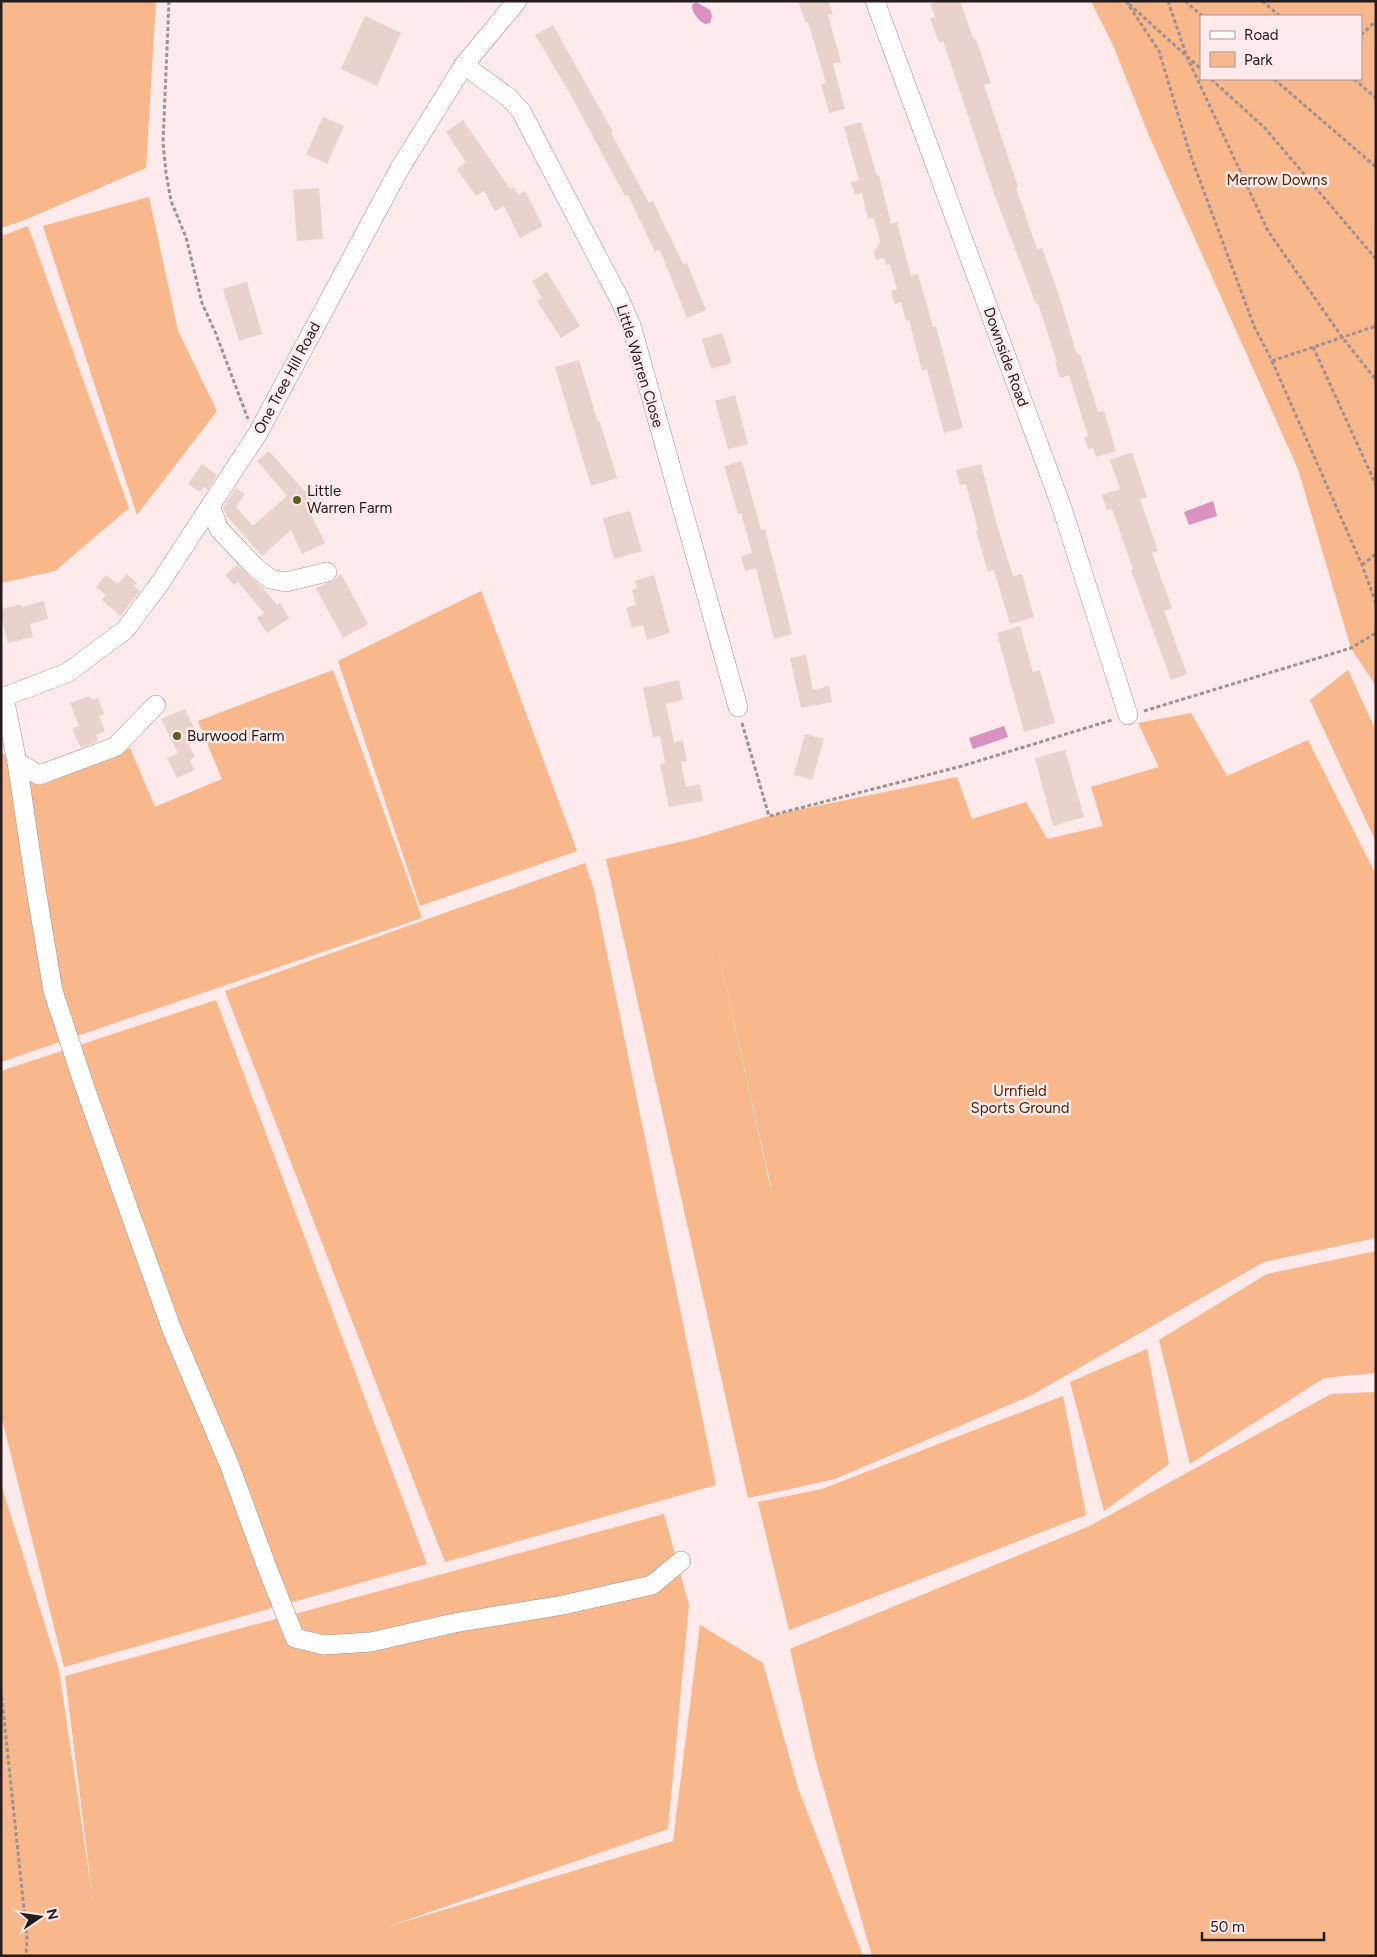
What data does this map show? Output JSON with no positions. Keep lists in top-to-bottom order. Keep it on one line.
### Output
{"streets":{"street":["Downside Road","Little Warren Close","One Tree Hill Road"]},"crossings":[["Little Warren Close","One Tree Hill Road"]],"parks":["Merrow Downs","Urnfield Sports Ground"],"places":["Little Warren Farm","Burwood Farm"],"legend":["Road","Park"],"scale_bar":"50 m","north":"right"}
